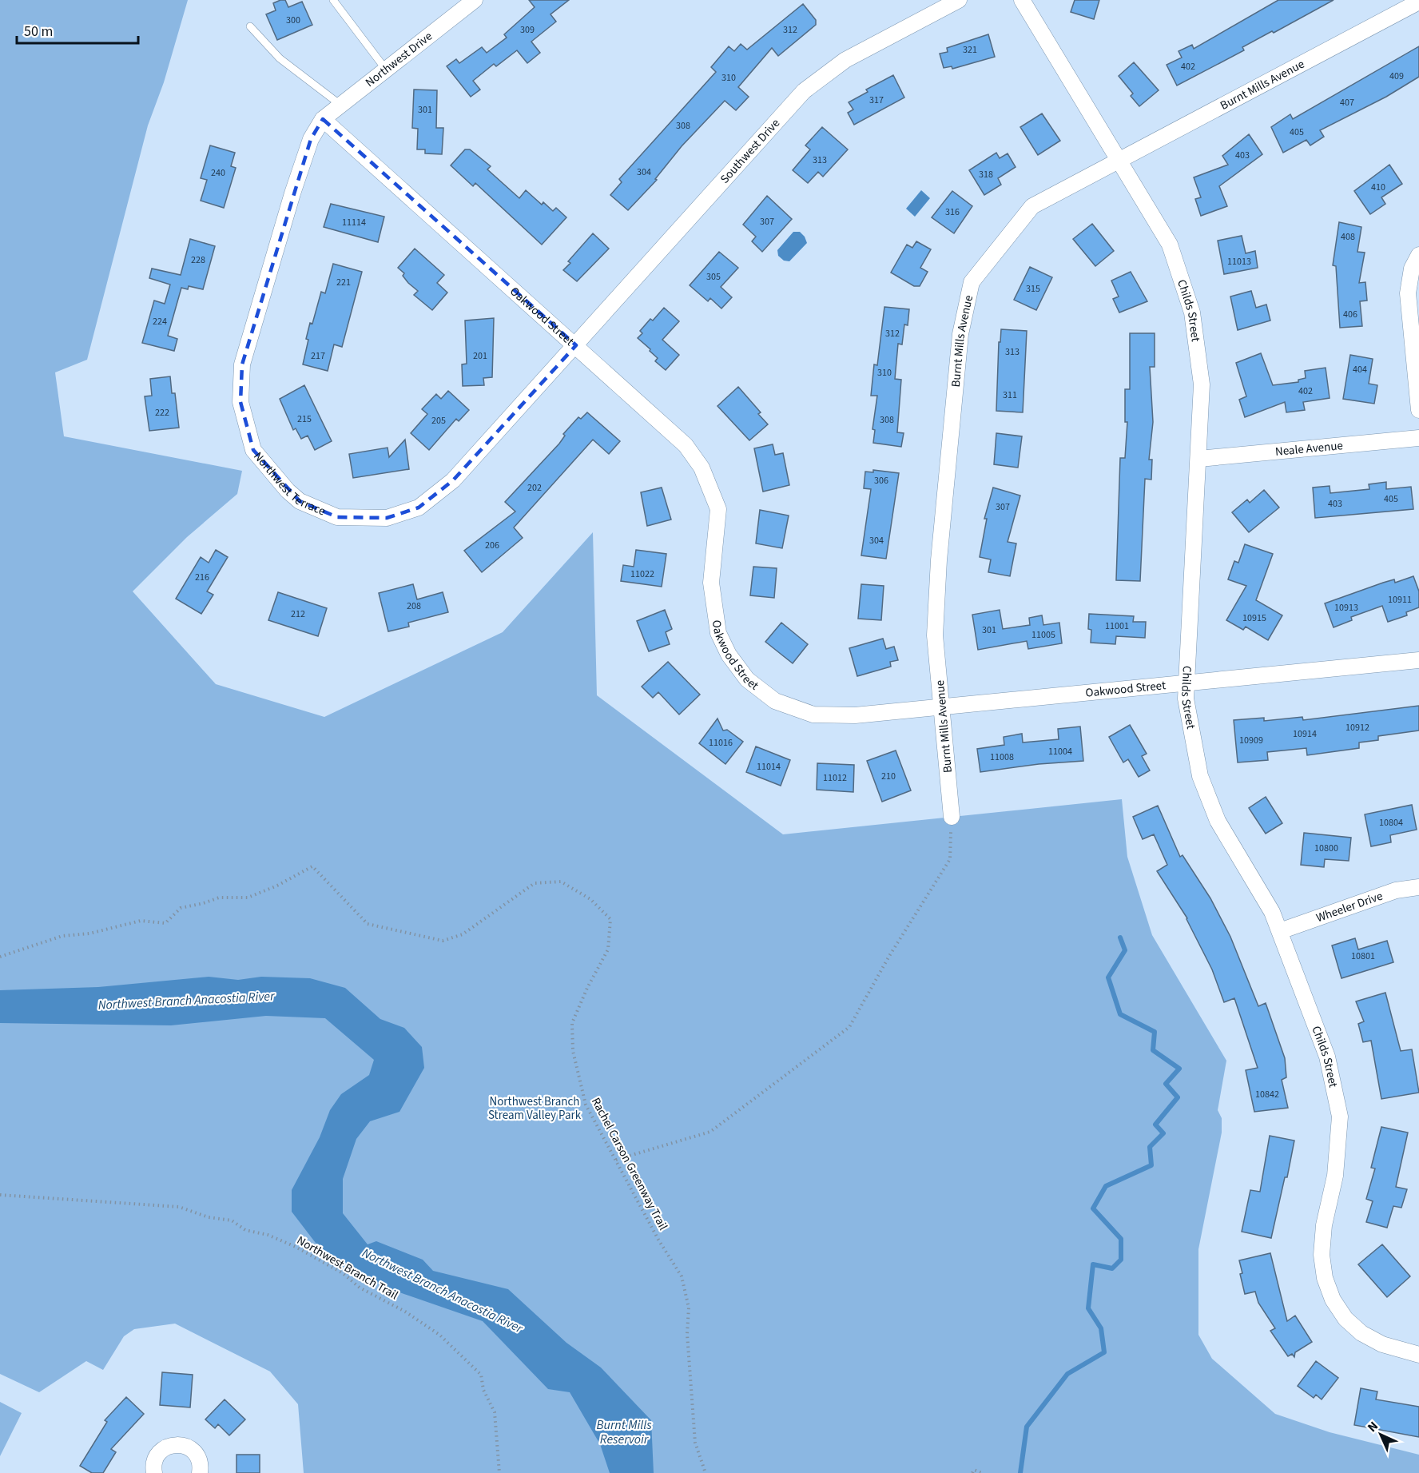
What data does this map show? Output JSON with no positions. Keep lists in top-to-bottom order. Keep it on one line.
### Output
{"streets":{"street":["Northwest Drive","Burnt Mills Avenue","Southwest Drive","Childs Street","Oakwood Street","Neale Avenue","Northwest Terrace","Wheeler Drive"],"path":["Rachel Carson Greenway Trail","Northwest Branch Trail"]},"crossings":[["Northwest Drive","Oakwood Street"],["Northwest Drive","Northwest Terrace"],["Burnt Mills Avenue","Childs Street"],["Burnt Mills Avenue","Oakwood Street"],["Southwest Drive","Oakwood Street"],["Southwest Drive","Northwest Terrace"],["Childs Street","Oakwood Street"],["Childs Street","Neale Avenue"],["Childs Street","Wheeler Drive"],["Oakwood Street","Northwest Terrace"]],"water":["Northwest Branch Anacostia River","Burnt Mills Reservoir"],"parks":["Northwest Branch Stream Valley Park"],"house_numbers":["300","309","312","321","402","409","310","317","407","301","308","405","403","313","304","240","318","410","316","307","11114","408","228","11013","305","221","315","406","224","312","313","217","201","404","310","402","311","222","215","308","205","306","202","405","403","307","304","206","11022","216","10911","208","10913","212","10915","11001","301","11005","10912","10914","10909","11016","11004","11008","11014","210","11012","10804","10800","10801","10842"],"scale_bar":"50 m","north":"top left"}
